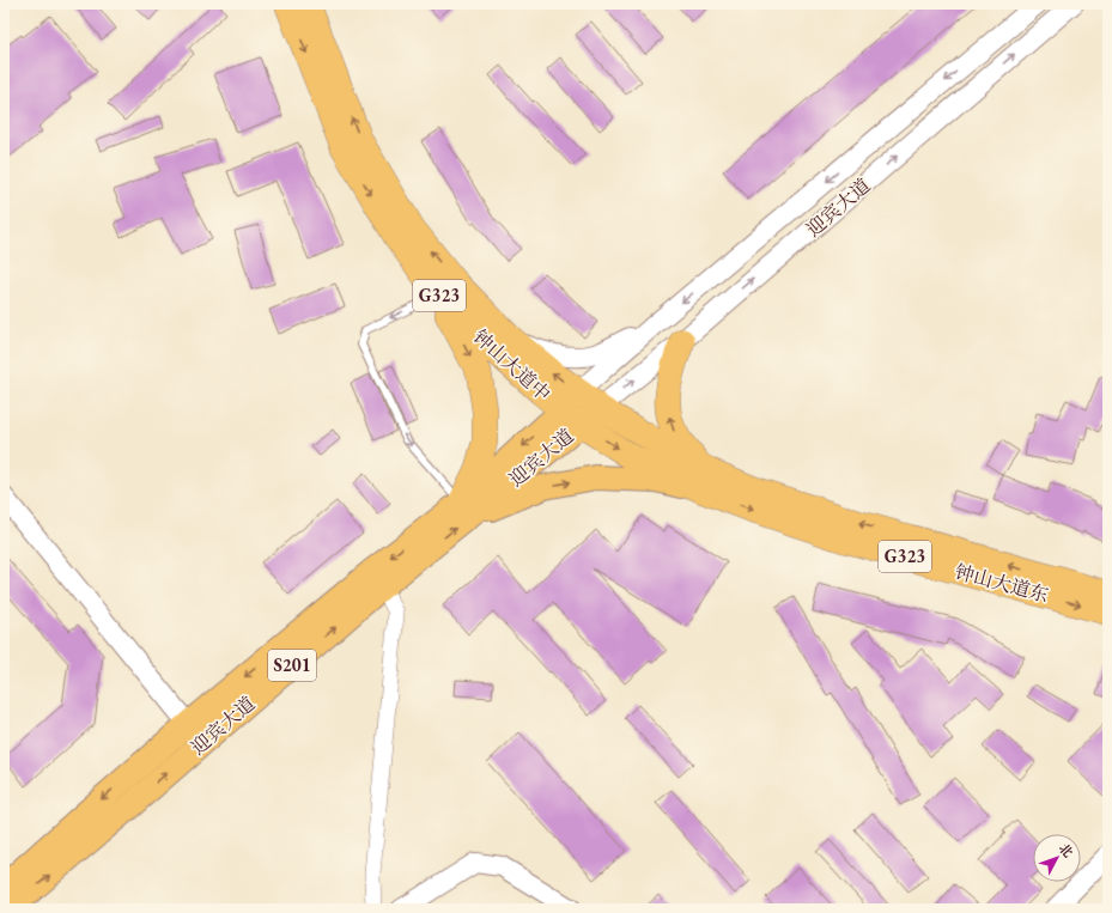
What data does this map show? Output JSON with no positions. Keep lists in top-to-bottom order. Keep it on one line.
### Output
{"streets":{"highway":["G323","钟山大道中","钟山大道东"],"main road":["迎宾大道","S201"]},"crossings":[["迎宾大道","钟山大道中"],["钟山大道中","钟山大道东"]],"north":"top right"}
